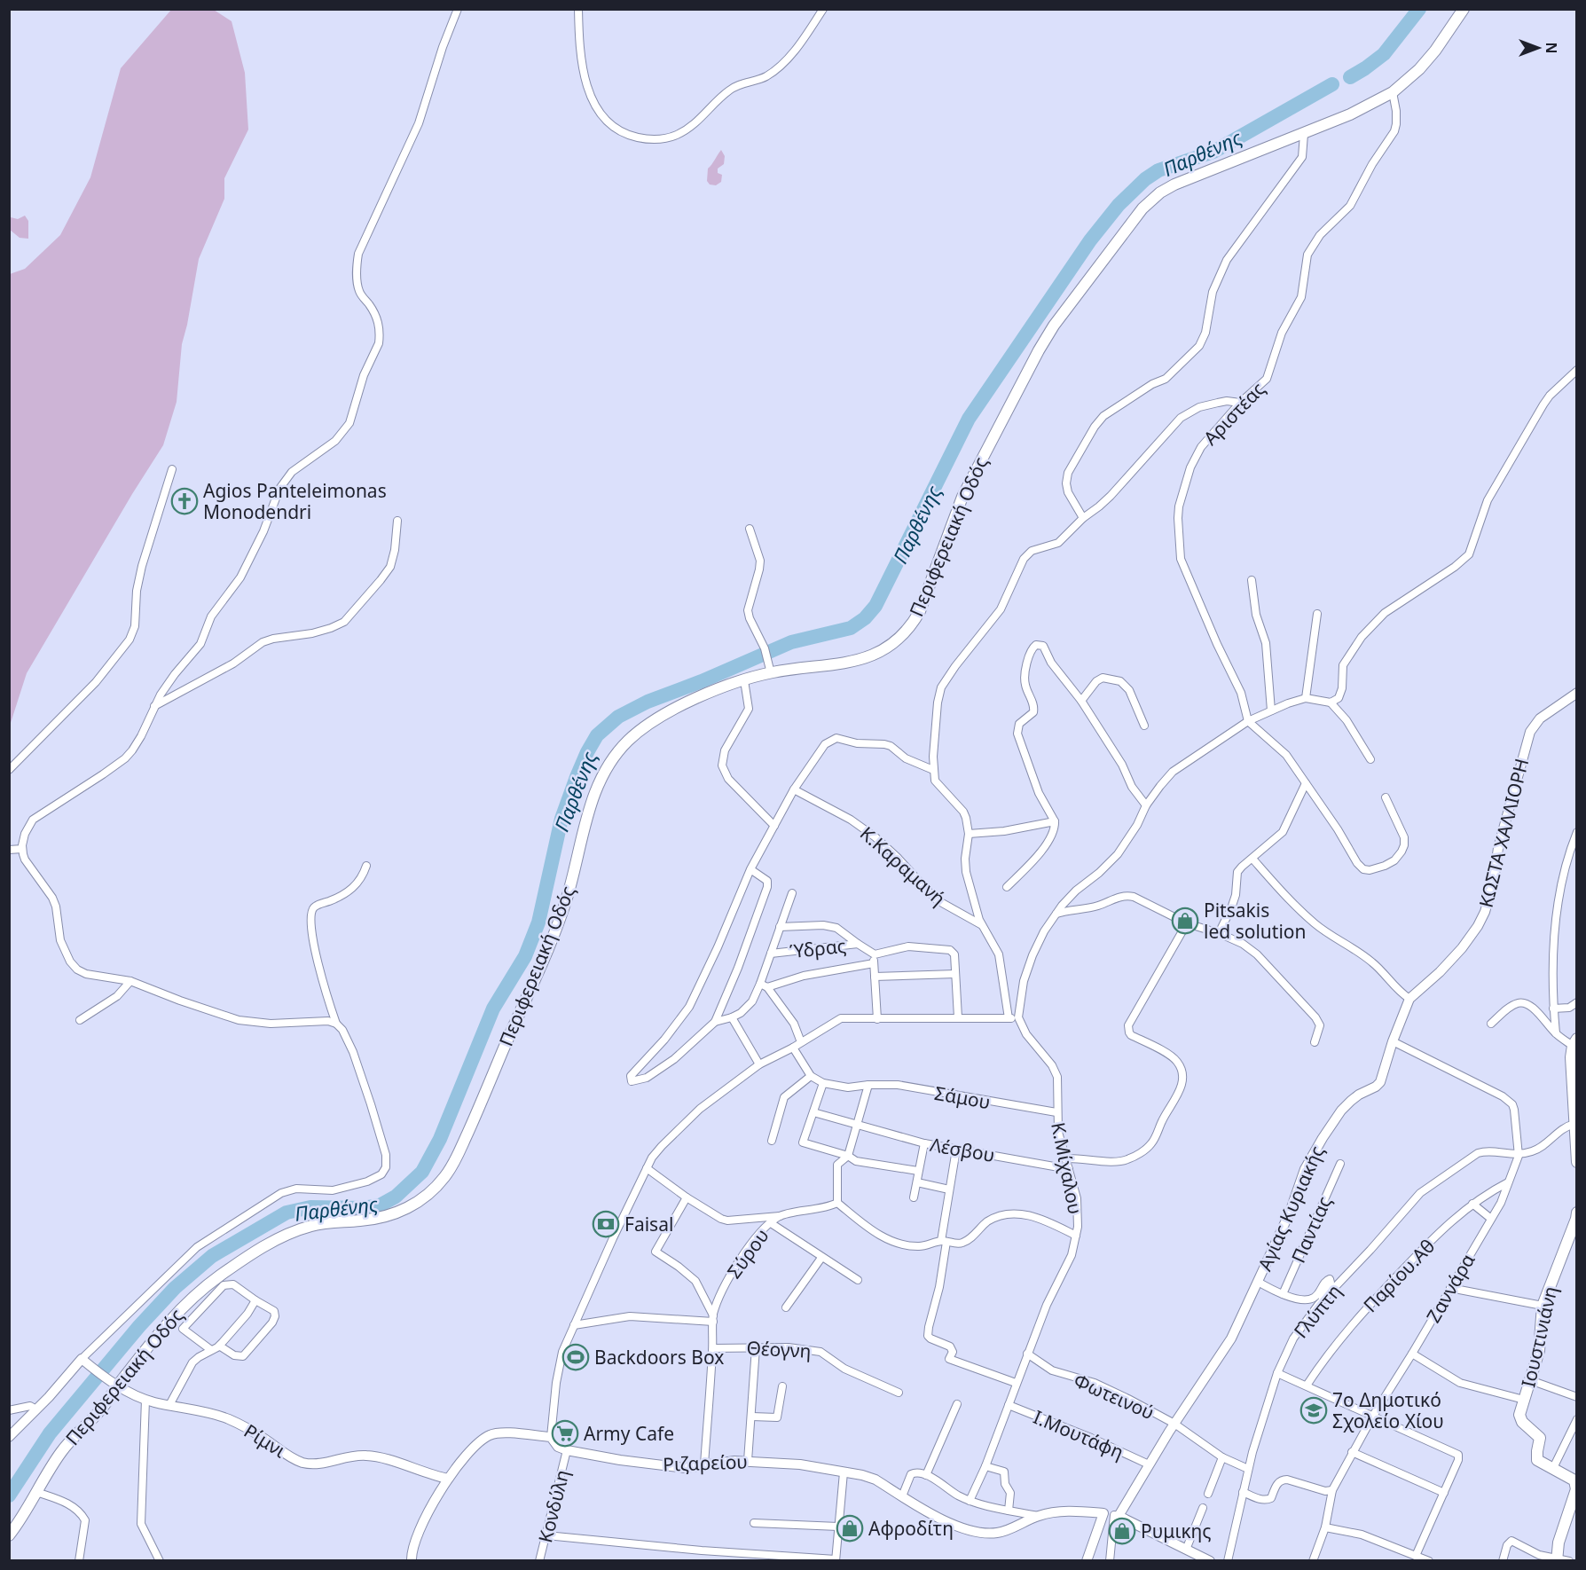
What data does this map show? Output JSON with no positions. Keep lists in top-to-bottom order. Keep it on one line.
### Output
{"streets":{"main road":["Περιφερειακή Οδός","Ιουστινιάνη"],"street":["Αριστέας","ΚΩΣΤΑ ΧΑΛΛΙΟΡΗ","Κ.Καραμανή","Ύδρας","Σάμου","Λέσβου","Κ.Μίχαλου","Αγίας Κυριακής","Παντίας","Σύρου","Παρίου.Αθ","Ζαννάρα","Γλύπτη","Θέογνη","Φωτεινού","Ι.Μουτάφη","Ρίμνι","Ριζαρείου","Κονδύλη"]},"crossings":[["Αριστέας","Περιφερειακή Οδός"],["Περιφερειακή Οδός","Ρίμνι"],["ΚΩΣΤΑ ΧΑΛΛΙΟΡΗ","Αγίας Κυριακής"],["Σάμου","Κ.Μίχαλου"],["Λέσβου","Κ.Μίχαλου"],["Κ.Μίχαλου","Φωτεινού"],["Κ.Μίχαλου","Ι.Μουτάφη"],["Αγίας Κυριακής","Φωτεινού"],["Αγίας Κυριακής","Ι.Μουτάφη"],["Παρίου.Αθ","Ζαννάρα"],["Ζαννάρα","Γλύπτη"],["Γλύπτη","Φωτεινού"],["Ριζαρείου","Κονδύλη"]],"water":["Παρθένης"],"places":{"church":["Agios Panteleimonas Monodendri"],"shop":["Pitsakis led solution","Αφροδίτη","Ρυμικης"],"bank":["Faisal"],"sports":["Backdoors Box"],"school or university":["7ο Δημοτικό Σχολείο Χίου"],"supermarket":["Army Cafe"]},"north":"right"}
